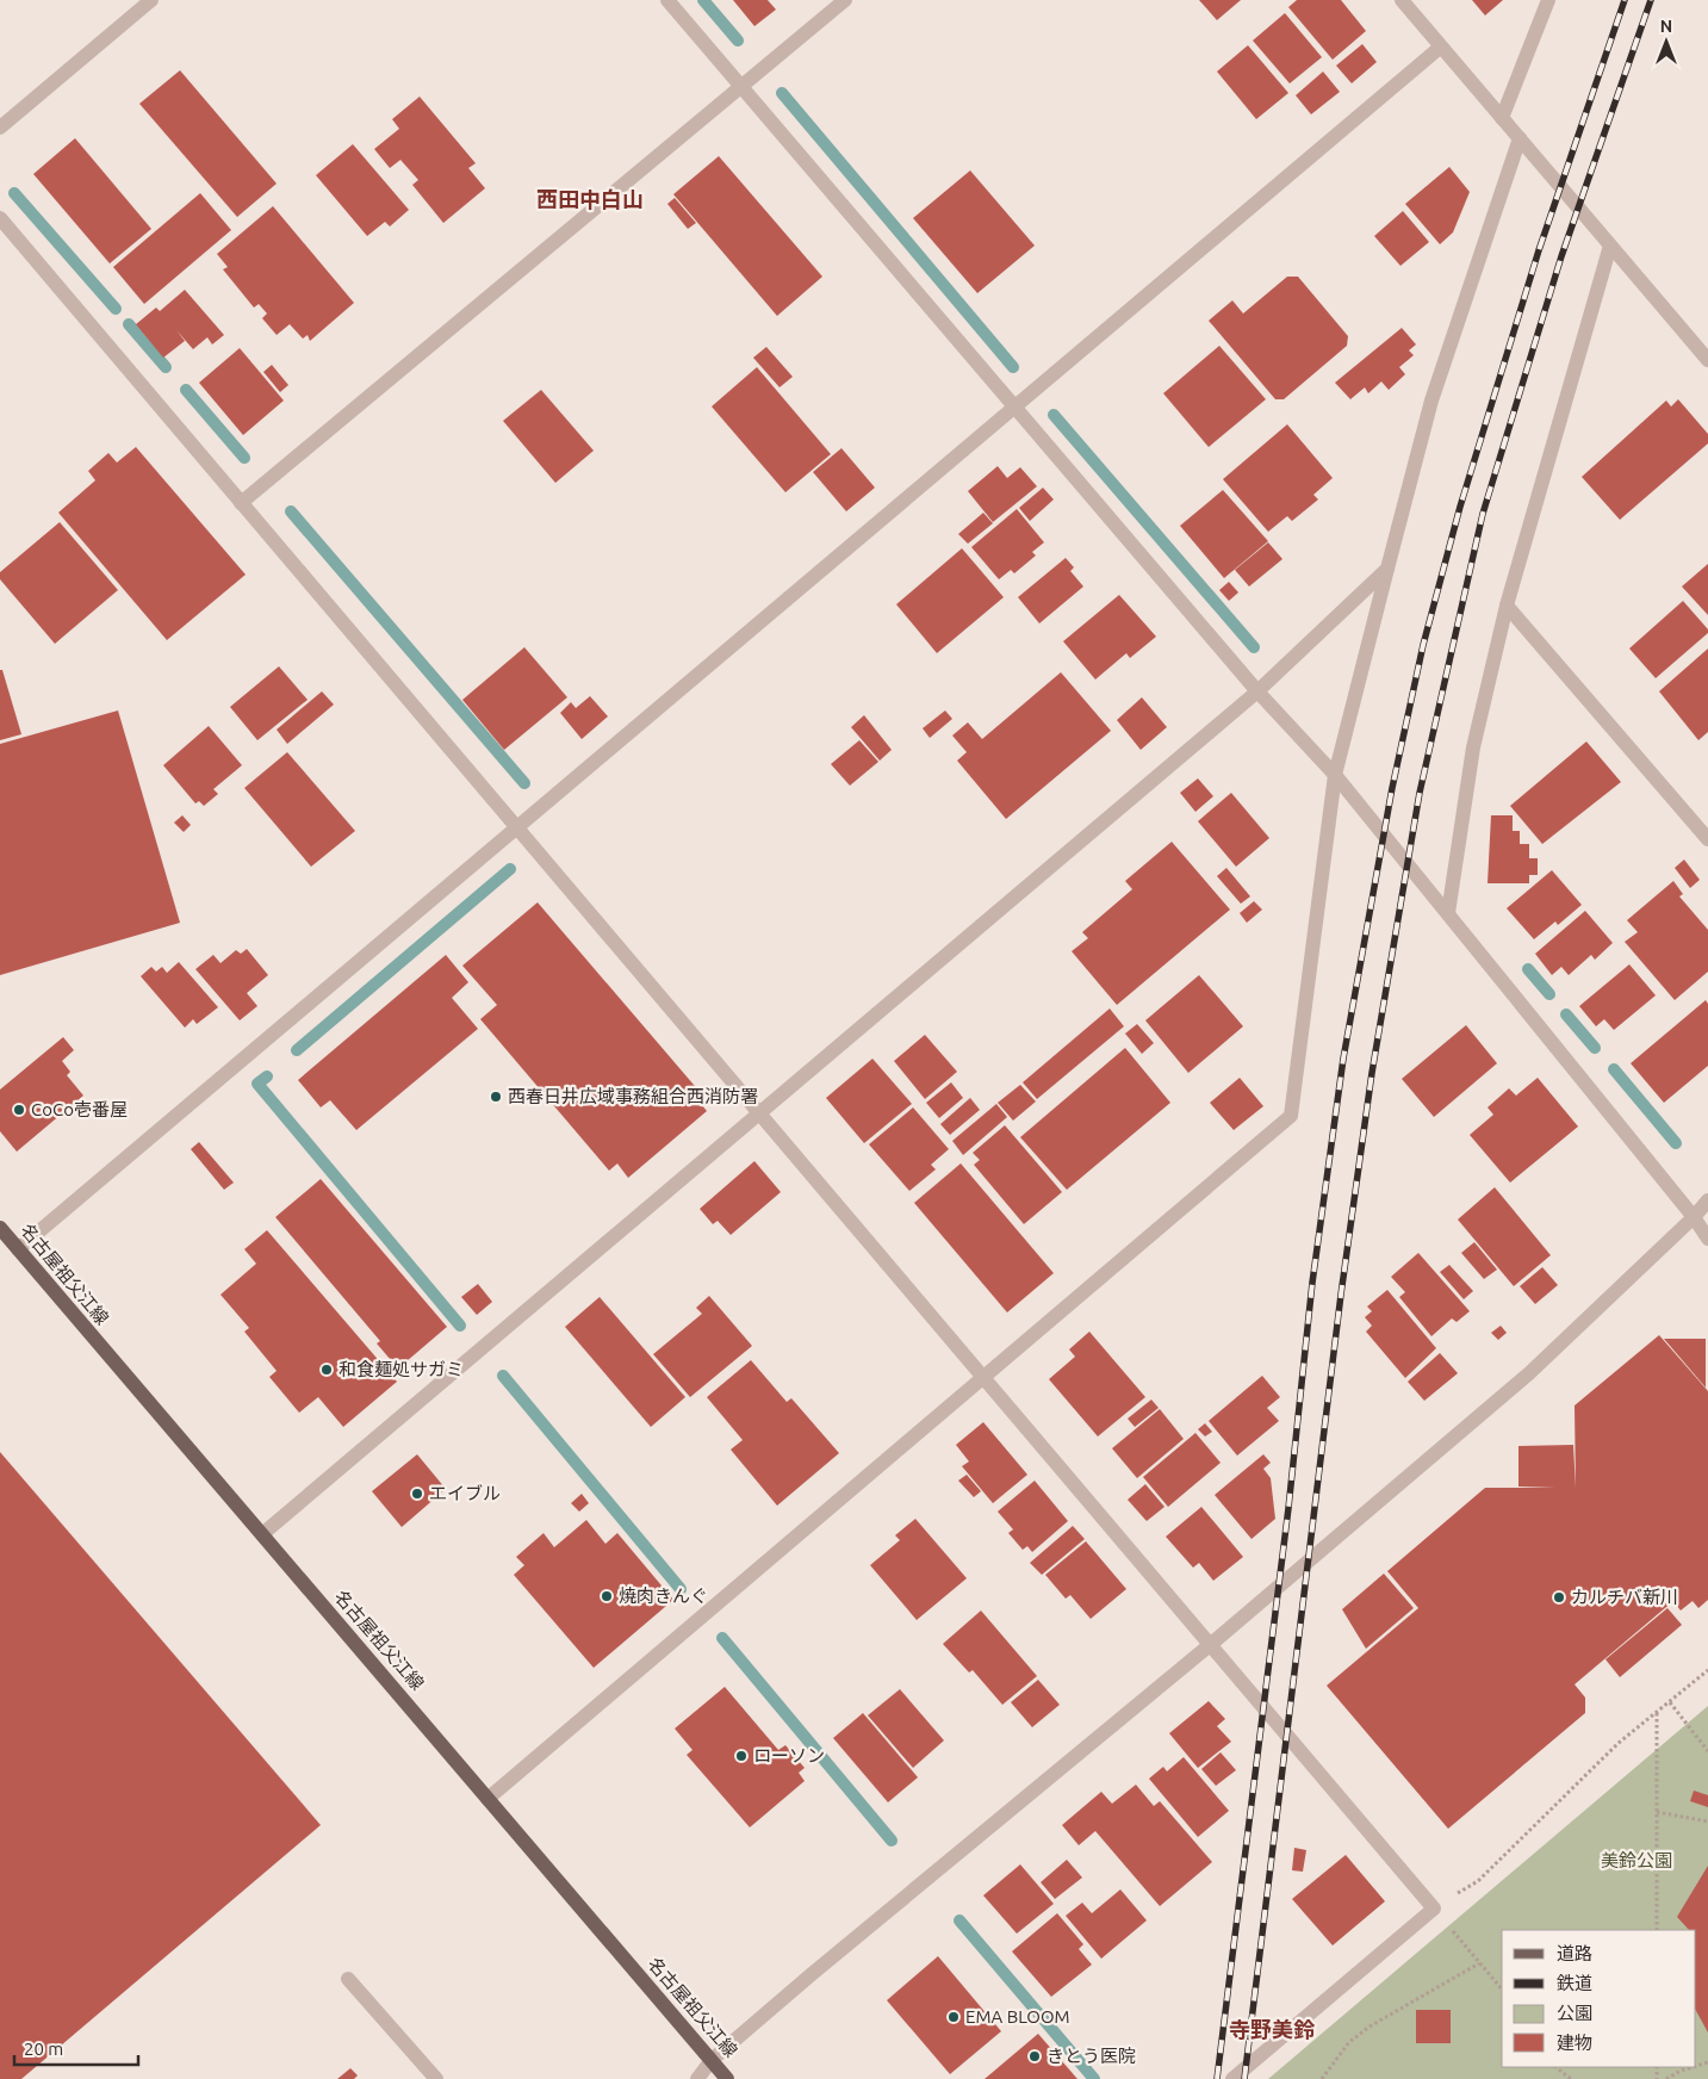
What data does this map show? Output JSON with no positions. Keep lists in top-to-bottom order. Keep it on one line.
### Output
{"streets":{"main road":["名古屋祖父江線"]},"districts":["西田中白山","寺野美鈴"],"parks":["美鈴公園"],"places":["西春日井広域事務組合西消防署","CoCo壱番屋","和食麺処サガミ","エイブル","焼肉きんぐ","カルチバ新川","ローソン","EMA BLOOM","きとう医院"],"legend":["道路","鉄道","公園","建物"],"scale_bar":"20 m","north":"top"}
